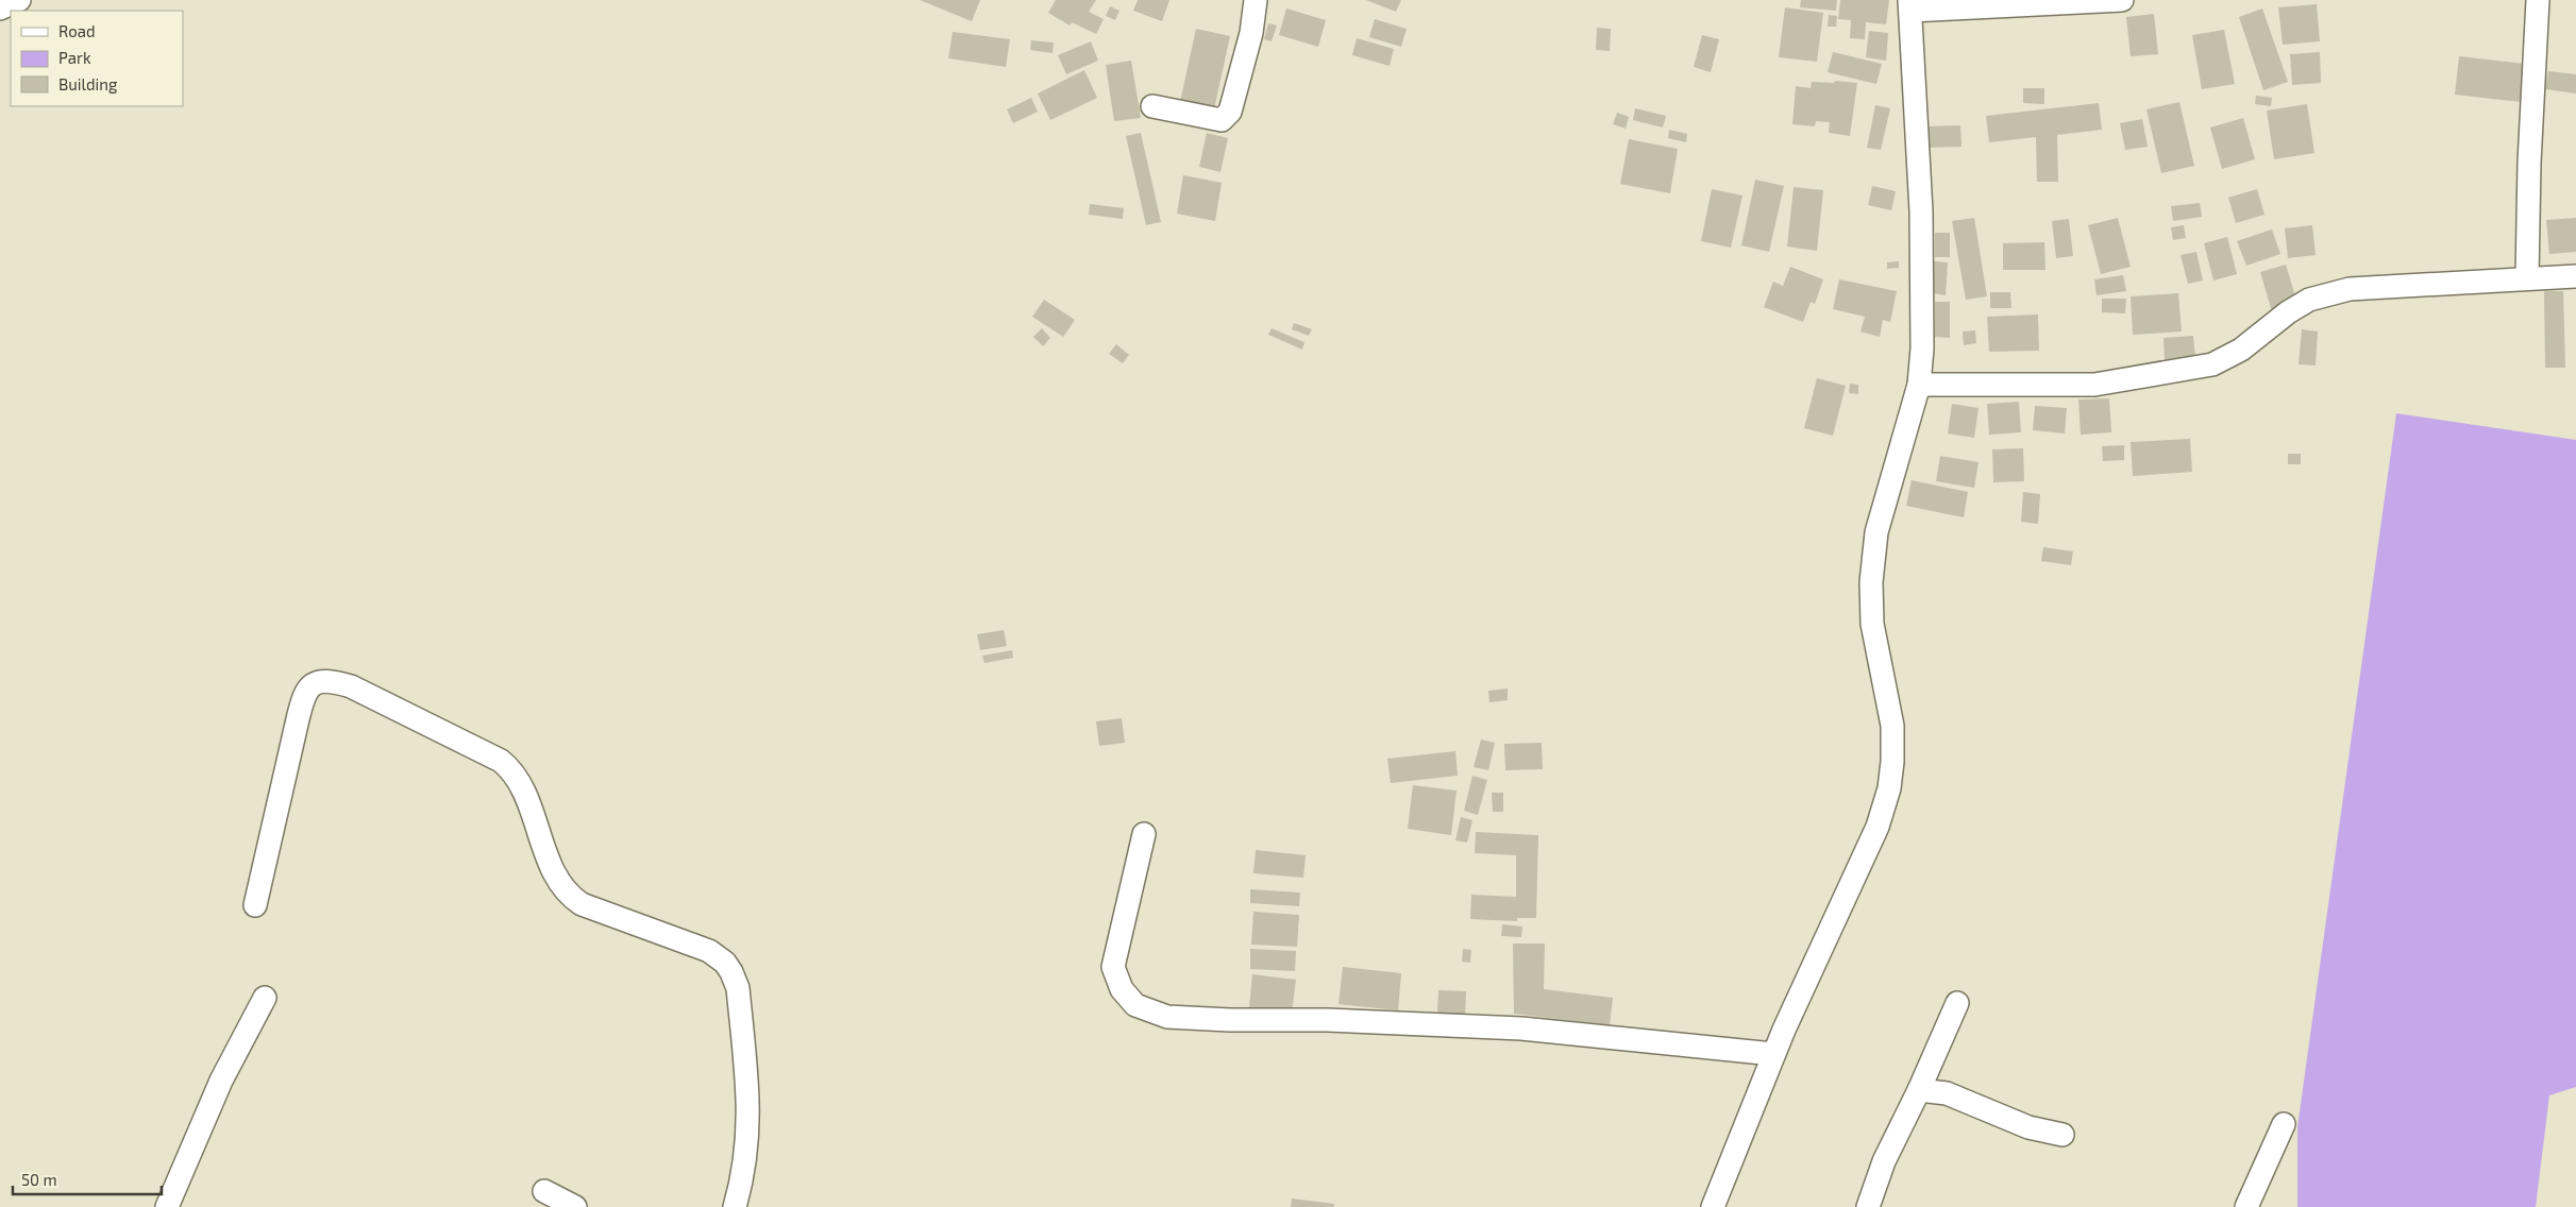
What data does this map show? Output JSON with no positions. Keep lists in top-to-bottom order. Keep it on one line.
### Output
{"legend":["Road","Park","Building"],"scale_bar":"50 m"}
